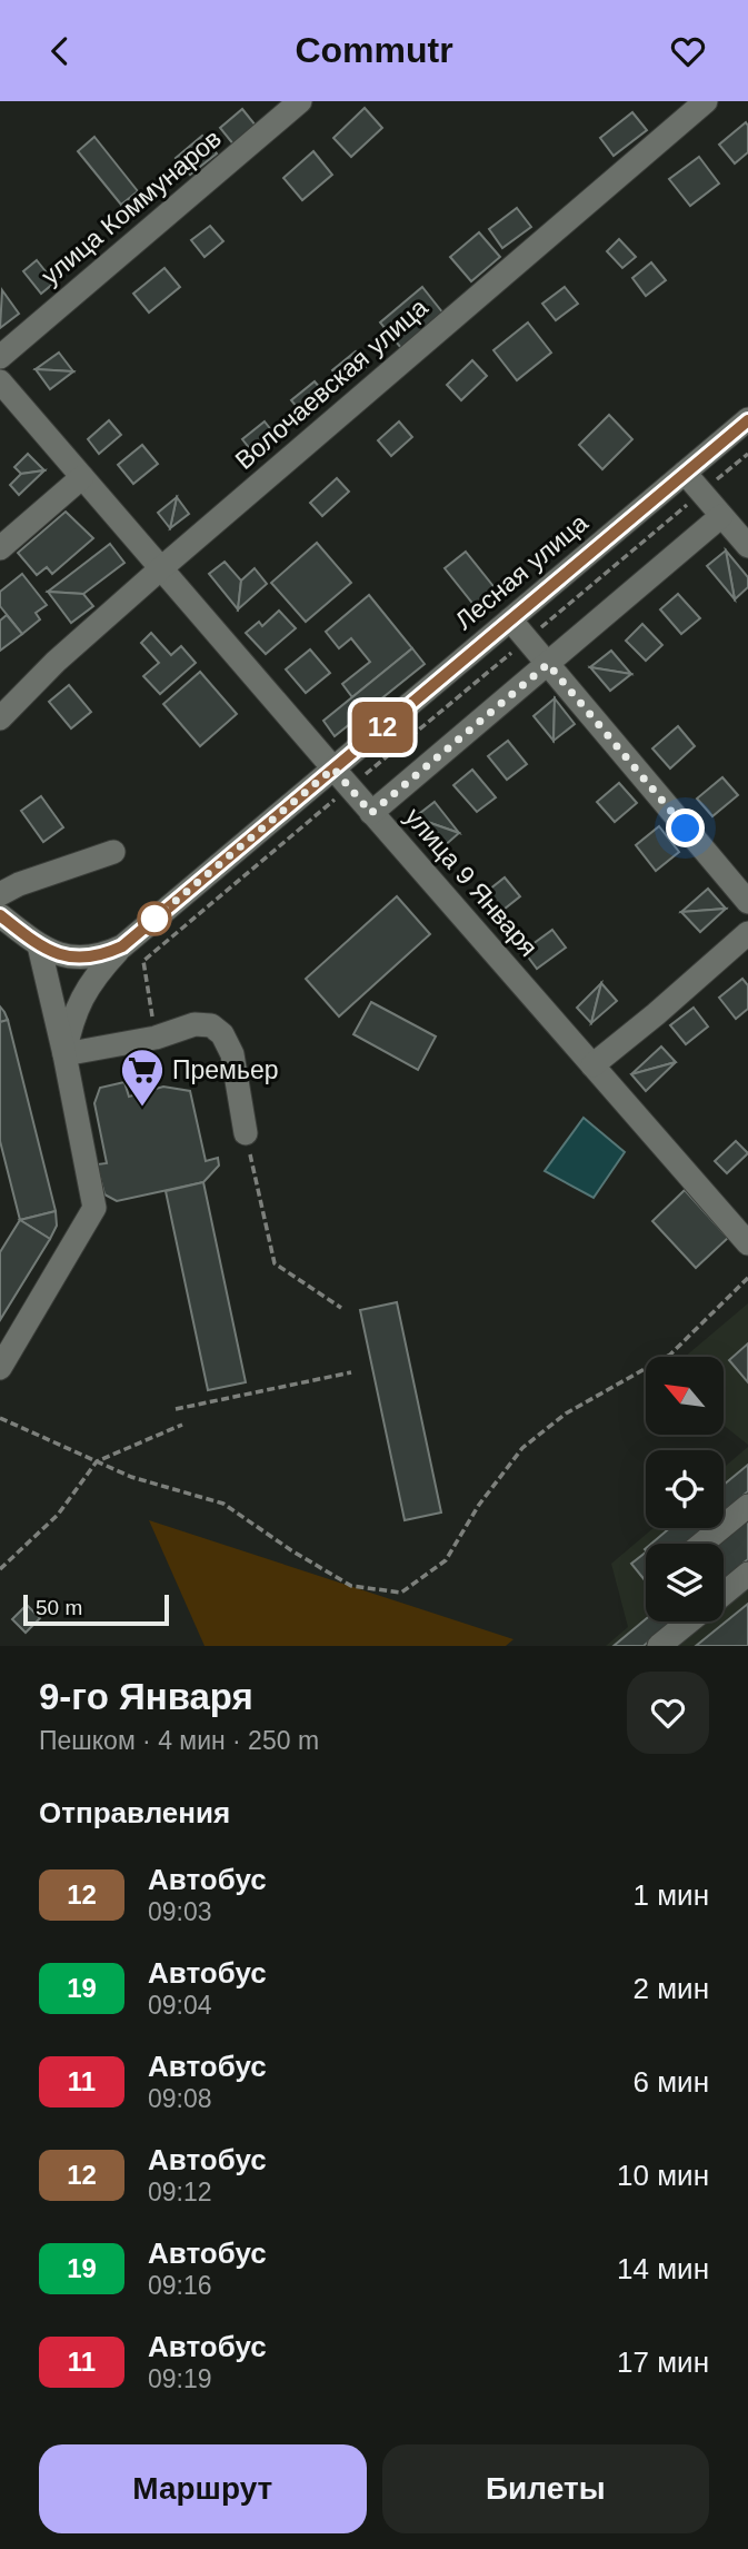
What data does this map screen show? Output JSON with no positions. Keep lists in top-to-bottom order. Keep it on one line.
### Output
{"streets":{"street":["улица Коммунаров","Волочаевская улица","Лесная улица","улица 9 Января"]},"crossings":[["Волочаевская улица","улица 9 Января"],["Лесная улица","улица 9 Января"]],"places":{"supermarket":["Премьер"]},"lines":["bus line 12"],"scale_bar":"50 m","north":"top left","page":{"header":"Commutr","on_map":"12","scale":"50 m","heading":[["9-го Января","Пешком · 4 мин · 250 m"],"Отправления"],"list":[{"mark":"12","name":"Автобус","note":"09:03","value":"1 мин"},{"mark":"19","name":"Автобус","note":"09:04","value":"2 мин"},{"mark":"11","name":"Автобус","note":"09:08","value":"6 мин"},{"mark":"12","name":"Автобус","note":"09:12","value":"10 мин"},{"mark":"19","name":"Автобус","note":"09:16","value":"14 мин"},{"mark":"11","name":"Автобус","note":"09:19","value":"17 мин"}],"buttons":["Маршрут","Билеты"]}}
